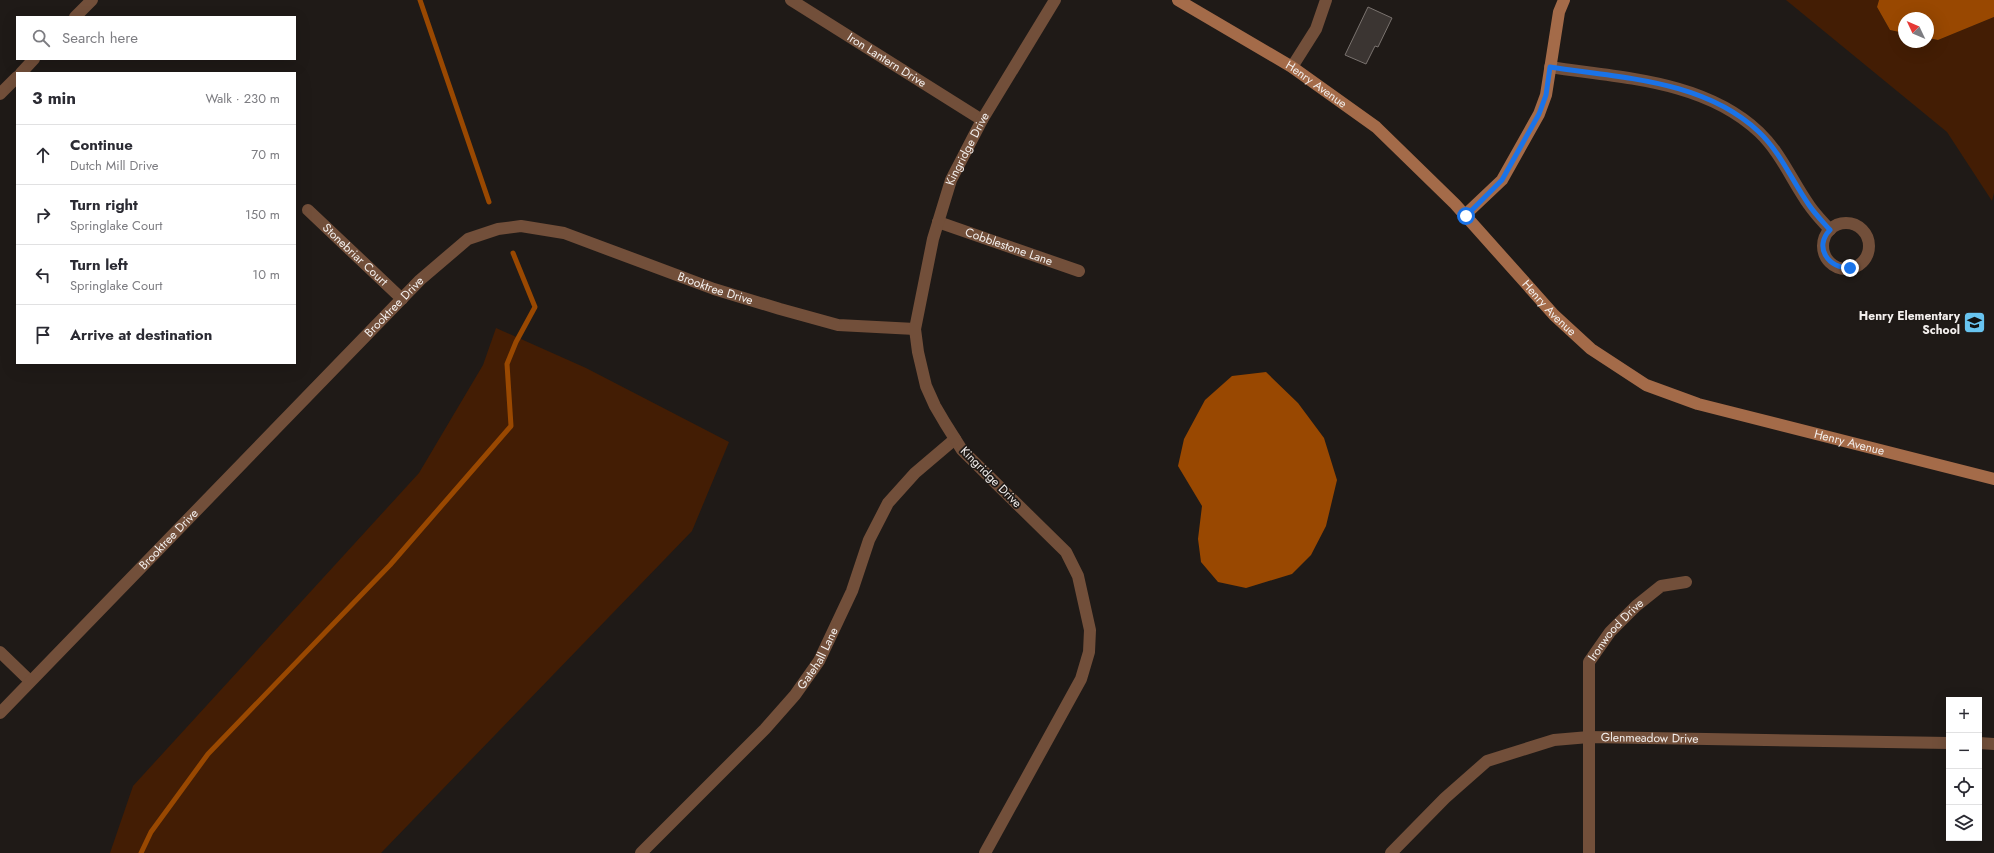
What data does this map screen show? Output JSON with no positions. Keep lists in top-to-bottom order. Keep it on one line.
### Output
{"streets":{"street":["Iron Lantern Drive","Henry Avenue","Kingridge Drive","Cobblestone Lane","Stonebriar Court","Brooktree Drive","Ironwood Drive","Gatehall Lane","Glenmeadow Drive"]},"crossings":[["Iron Lantern Drive","Kingridge Drive"],["Kingridge Drive","Cobblestone Lane"],["Kingridge Drive","Brooktree Drive"],["Kingridge Drive","Gatehall Lane"],["Stonebriar Court","Brooktree Drive"],["Ironwood Drive","Glenmeadow Drive"]],"places":{"school or university":["Henry Elementary School"]},"north":"top left","page":{"search":"Search here","heading":["3 min","Walk · 230 m"],"list":[["Continue","Dutch Mill Drive","70 m"],["Turn right","Springlake Court","150 m"],["Turn left","Springlake Court","10 m"],"Arrive at destination"],"map_buttons":["+","−"]}}
